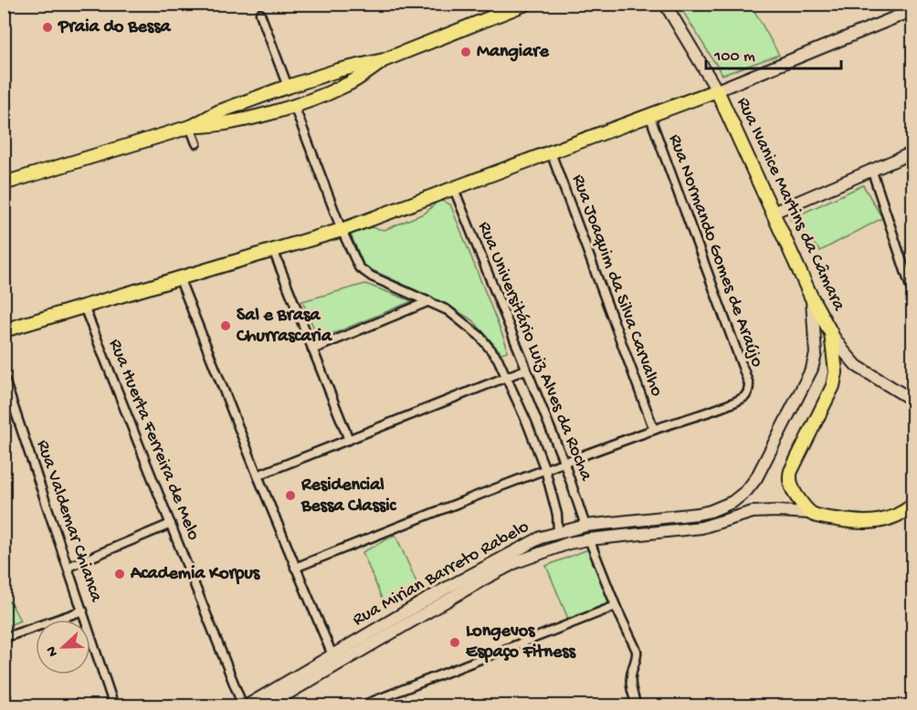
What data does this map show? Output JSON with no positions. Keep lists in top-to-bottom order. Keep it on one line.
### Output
{"streets":{"main road":["Rua Ivanice Martins da Câmara","Rua Mirian Barreto Rabelo"],"street":["Rua Normando Gomes de Araújo","Rua Joaquim da Silva Carvalho","Rua Universitário Luiz Alves da Rocha","Rua Huerta Ferreira de Melo","Rua Valdemar Chianca"]},"crossings":[["Rua Ivanice Martins da Câmara","Rua Mirian Barreto Rabelo"],["Rua Normando Gomes de Araújo","Rua Joaquim da Silva Carvalho"],["Rua Universitário Luiz Alves da Rocha","Rua Mirian Barreto Rabelo"],["Rua Huerta Ferreira de Melo","Rua Mirian Barreto Rabelo"]],"places":["Praia do Bessa","Mangiare","Sal e Brasa Churrascaria","Residencial Bessa Classic","Academia Korpus","Longevos Espaço Fitness"],"scale_bar":"100 m","north":"left"}
